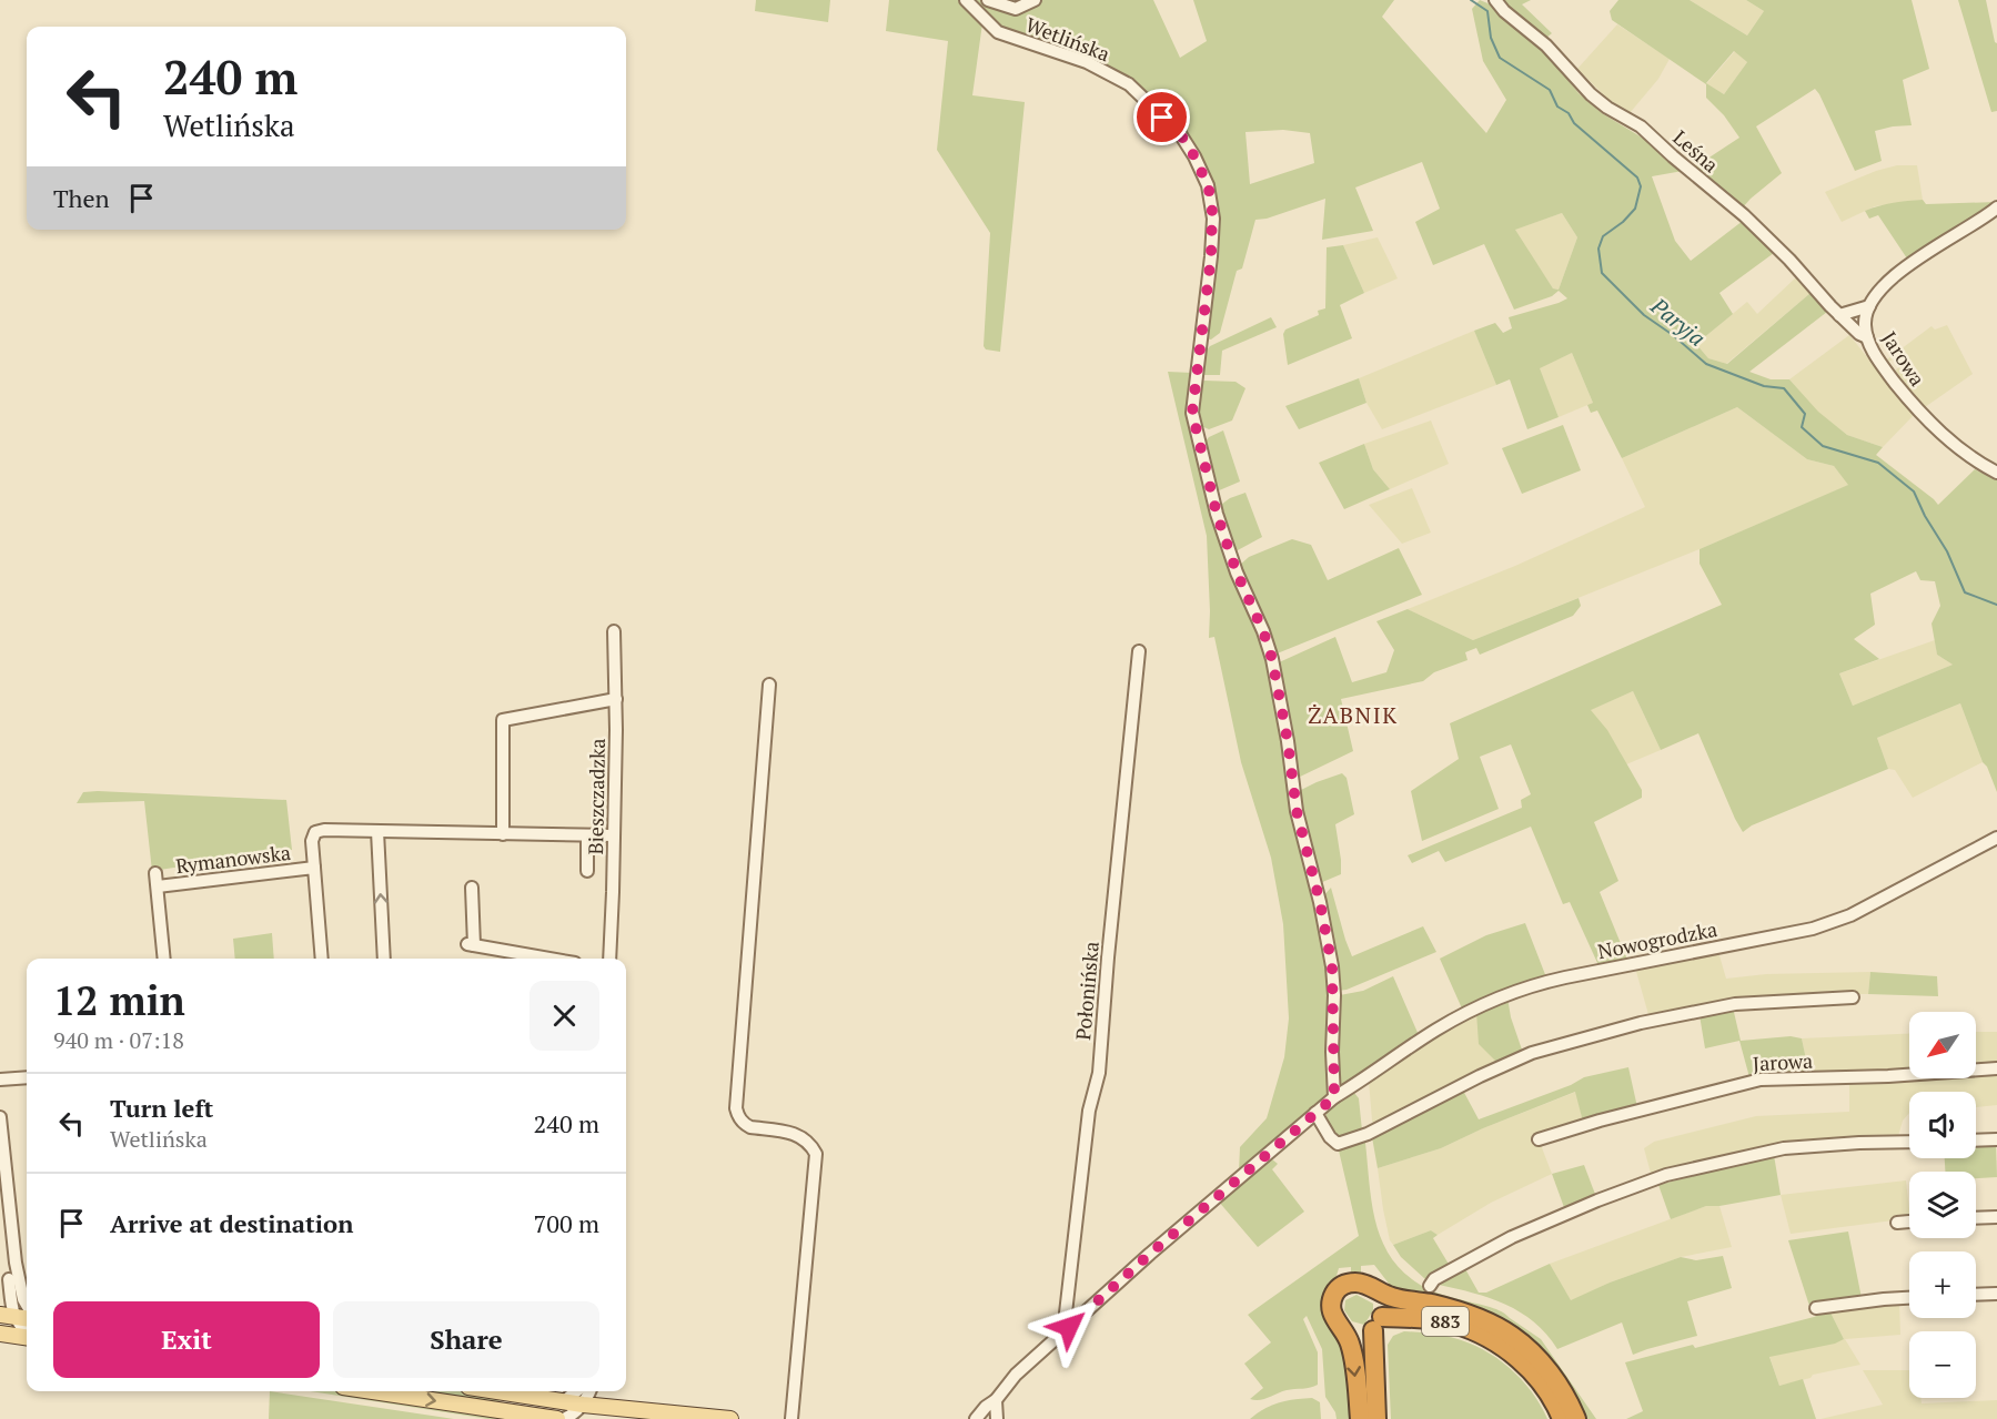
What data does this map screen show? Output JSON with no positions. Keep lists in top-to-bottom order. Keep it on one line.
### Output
{"streets":{"highway":["883"],"street":["Wetlińska","Leśna","Jarowa","Bieszczadzka","Rymanowska","Nowogrodzka","Połonińska"]},"crossings":[["Wetlińska","Nowogrodzka"],["Leśna","Jarowa"],["Bieszczadzka","Rymanowska"]],"districts":["ŻABNIK"],"water":["Paryja"],"north":"bottom left","page":{"turn":["240 m","Wetlińska"],"then":"Then","heading":["12 min","940 m · 07:18"],"map_buttons":["+","−"],"list":[{"name":"Turn left","note":"Wetlińska","value":"240 m"},{"name":"Arrive at destination","value":"700 m"}],"buttons":["Exit","Share"]}}
